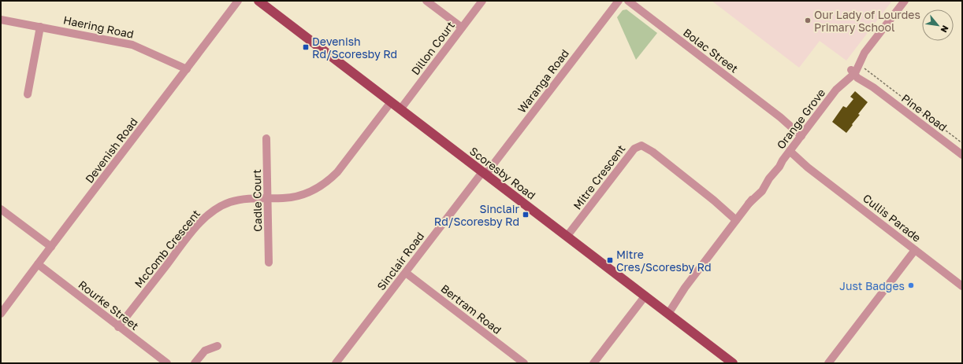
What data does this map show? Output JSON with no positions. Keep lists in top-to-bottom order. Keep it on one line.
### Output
{"streets":{"main road":["Scoresby Road"],"street":["Haering Road","Dillon Court","Bolac Street","Waranga Road","Pine Road","Orange Grove","Devenish Road","Mitre Crescent","Cadle Court","Cullis Parade","McComb Crescent","Sinclair Road","Rourke Street","Bertram Road"]},"crossings":[["Haering Road","Devenish Road"],["Dillon Court","Scoresby Road"],["Bolac Street","Orange Grove"],["Waranga Road","Scoresby Road"],["Waranga Road","Sinclair Road"],["Pine Road","Orange Grove"],["Orange Grove","Scoresby Road"],["Orange Grove","Mitre Crescent"],["Orange Grove","Cullis Parade"],["Devenish Road","Rourke Street"],["Scoresby Road","Mitre Crescent"],["Scoresby Road","McComb Crescent"],["Scoresby Road","Sinclair Road"],["Cadle Court","McComb Crescent"],["McComb Crescent","Rourke Street"],["Sinclair Road","Bertram Road"]],"places":{"other":["Our Lady of Lourdes Primary School","Just Badges"],"transit":["Devenish Rd/Scoresby Rd","Sinclair Rd/Scoresby Rd","Mitre Cres/Scoresby Rd"]},"north":"bottom right"}
